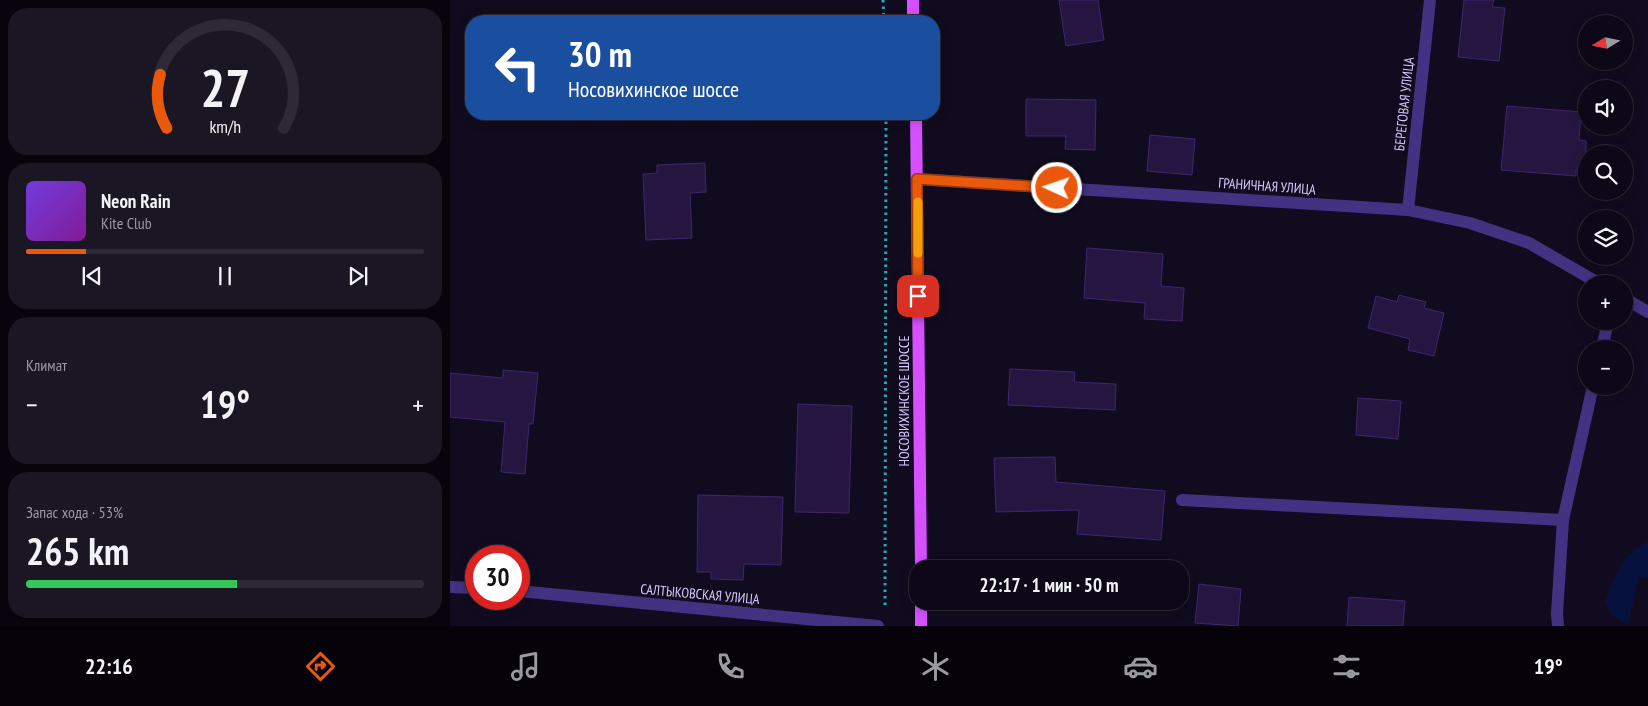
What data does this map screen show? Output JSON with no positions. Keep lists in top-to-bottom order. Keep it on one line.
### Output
{"streets":{"main road":["НОСОВИХИНСКОЕ ШОССЕ"],"street":["БЕРЕГОВАЯ УЛИЦА","ГРАНИЧНАЯ УЛИЦА","САЛТЫКОВСКАЯ УЛИЦА"]},"crossings":[["БЕРЕГОВАЯ УЛИЦА","ГРАНИЧНАЯ УЛИЦА"],["ГРАНИЧНАЯ УЛИЦА","НОСОВИХИНСКОЕ ШОССЕ"]],"north":"left","page":{"map_buttons":["+","−"],"turn":["30 m","Носовихинское шоссе"],"song":["Neon Rain","Kite Club"],"tile":["Климат",["Запас хода · 53%","265 km"]],"heat":["−","19°","+"],"limit":"30","trip":"22:17 · 1 мин · 50 m","tabs":["22:16","19°"],"gauge":["27","km/h"]}}
